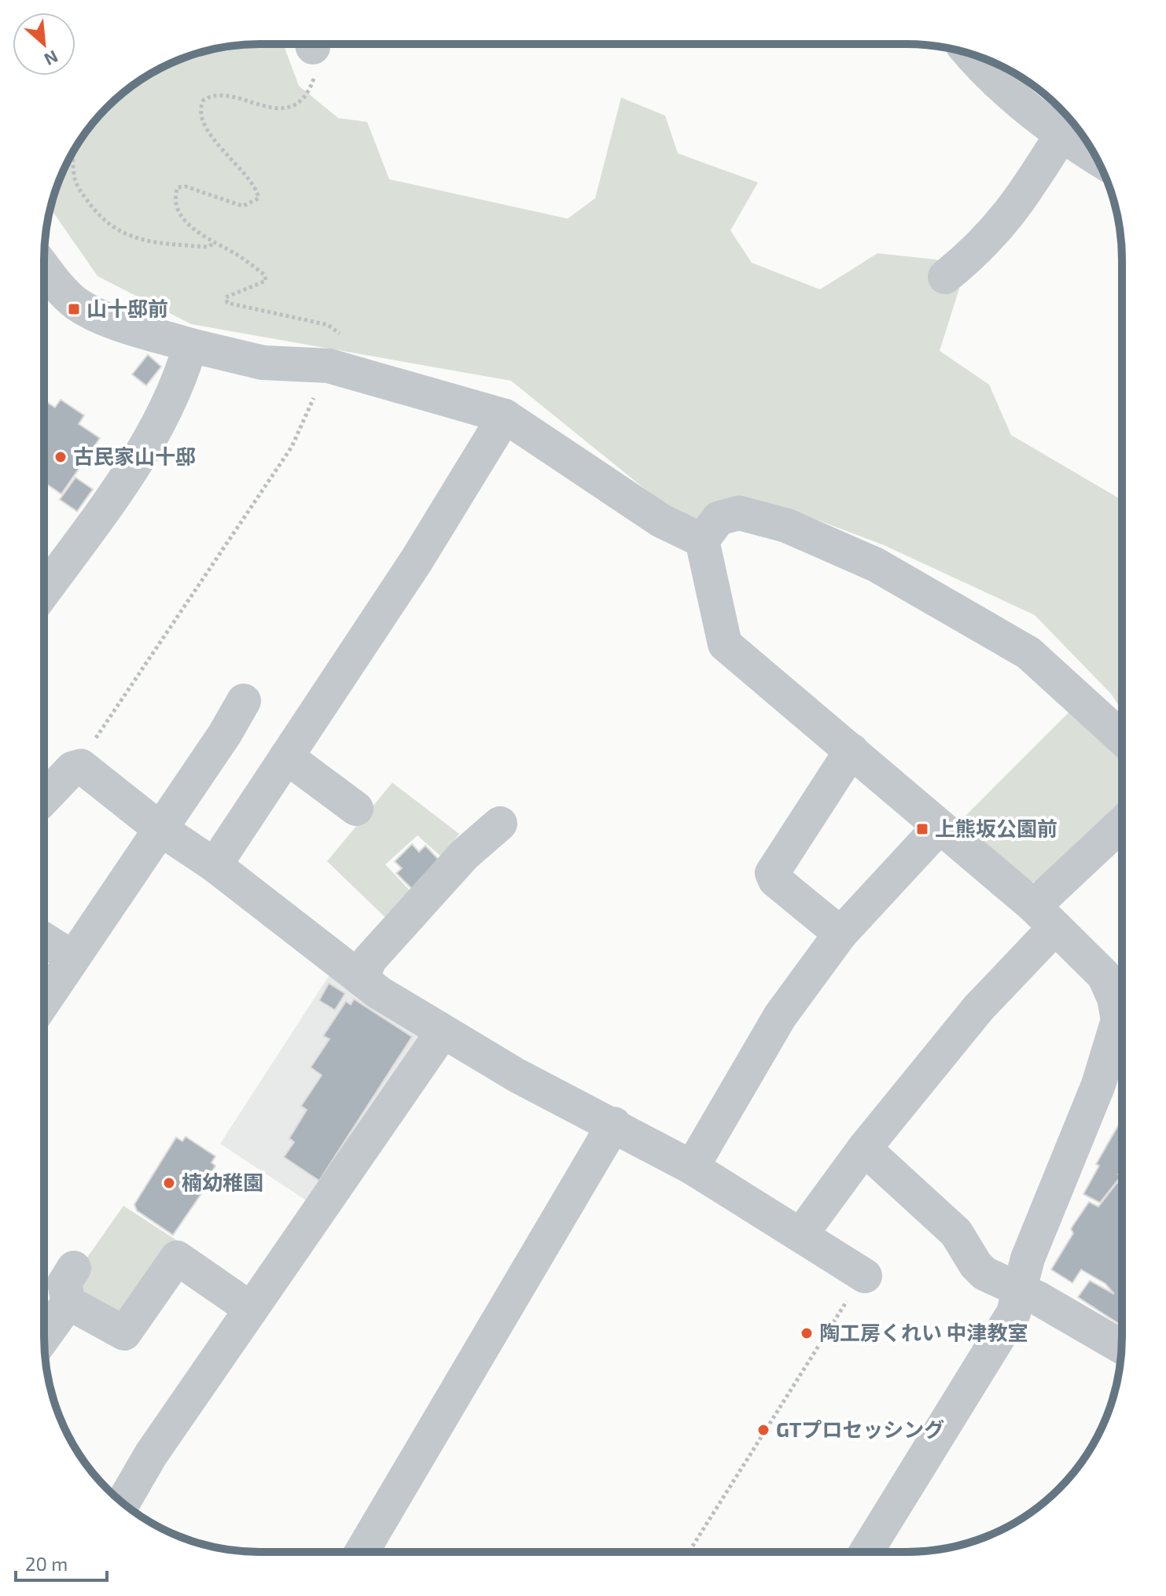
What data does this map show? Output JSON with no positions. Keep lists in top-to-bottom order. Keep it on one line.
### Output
{"places":{"transit":["山十邸前","上熊坂公園前"],"other":["古民家山十邸","楠幼稚園","陶工房くれい 中津教室","GTプロセッシング"]},"scale_bar":"20 m","north":"bottom right"}
